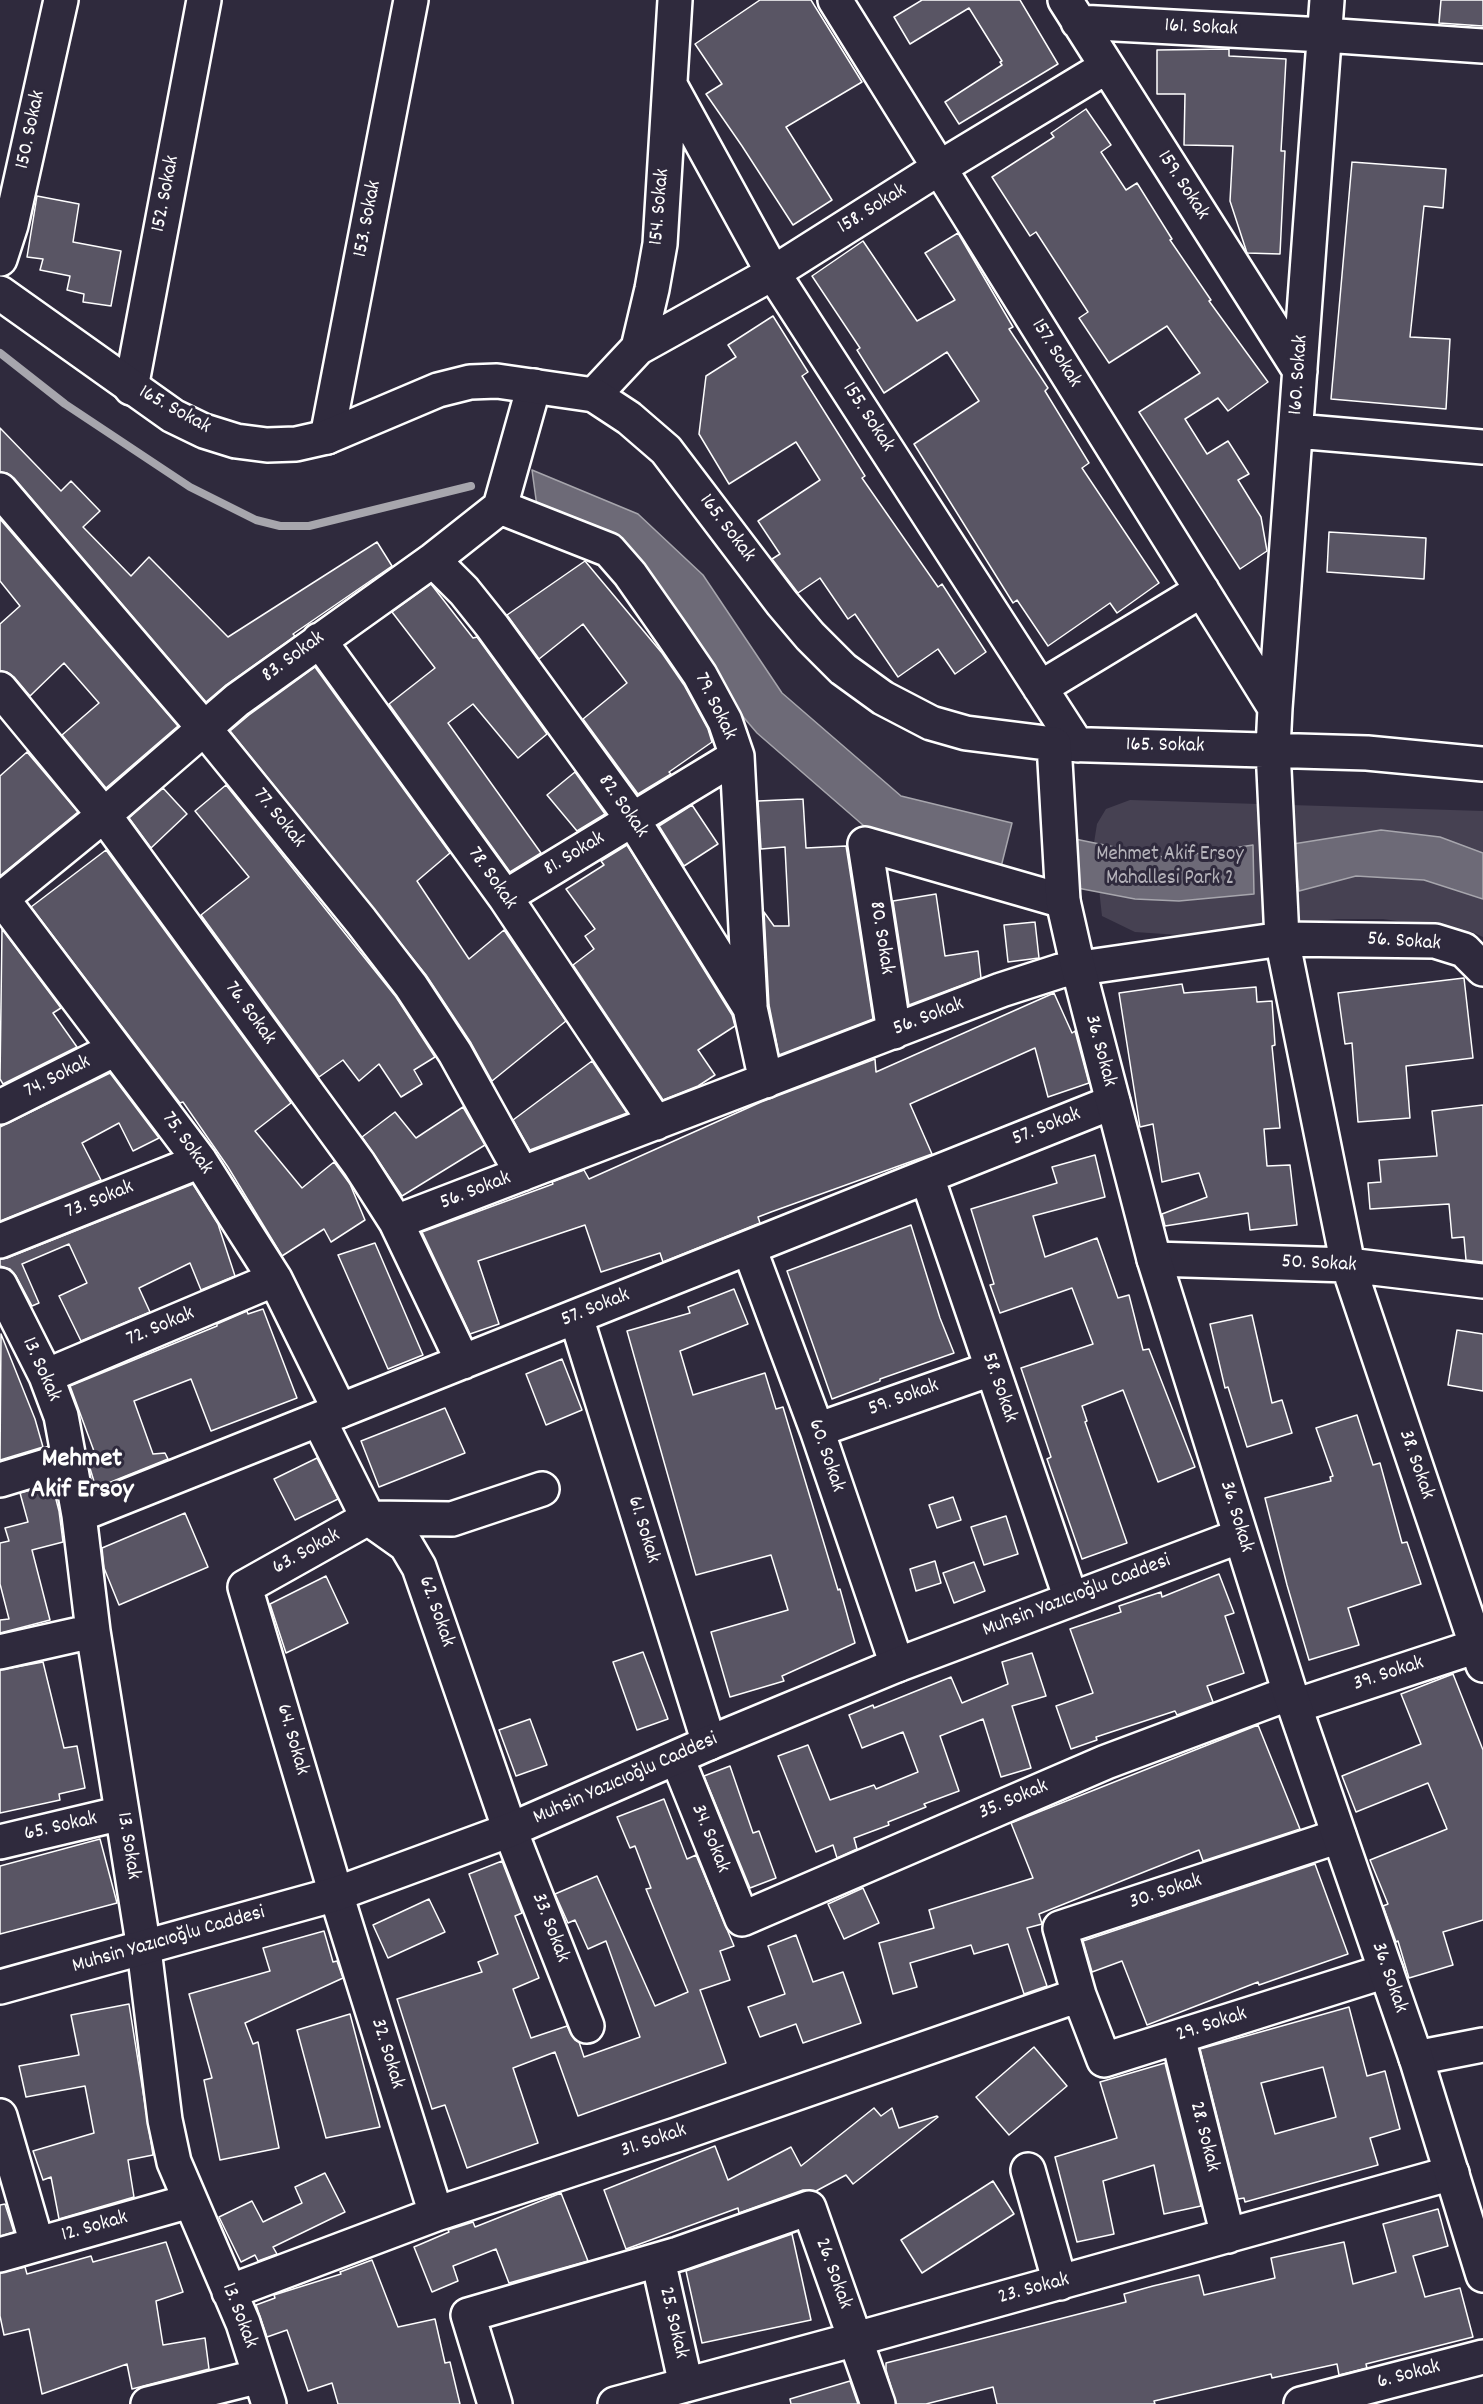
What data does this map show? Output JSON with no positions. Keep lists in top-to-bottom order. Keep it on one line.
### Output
{"streets":{"street":["161. Sokak","150. Sokak","159. Sokak","152. Sokak","154. Sokak","158. Sokak","153. Sokak","157. Sokak","160. Sokak","165. Sokak","155. Sokak","83. Sokak","79. Sokak","82. Sokak","77. Sokak","81. Sokak","78. Sokak","80. Sokak","56. Sokak","76. Sokak","36. Sokak","74. Sokak","57. Sokak","75. Sokak","73. Sokak","50. Sokak","72. Sokak","13. Sokak","58. Sokak","59. Sokak","60. Sokak","38. Sokak","61. Sokak","63. Sokak","Muhsin Yazıcıoğlu Caddesi","62. Sokak","39. Sokak","64. Sokak","35. Sokak","65. Sokak","34. Sokak","30. Sokak","33. Sokak","29. Sokak","32. Sokak","28. Sokak","31. Sokak","12. Sokak","26. Sokak","23. Sokak","25. Sokak","6. Sokak"]},"crossings":[["161. Sokak","159. Sokak"],["161. Sokak","160. Sokak"],["159. Sokak","158. Sokak"],["159. Sokak","160. Sokak"],["152. Sokak","165. Sokak"],["154. Sokak","158. Sokak"],["154. Sokak","155. Sokak"],["158. Sokak","157. Sokak"],["158. Sokak","155. Sokak"],["153. Sokak","165. Sokak"],["157. Sokak","160. Sokak"],["160. Sokak","165. Sokak"],["160. Sokak","56. Sokak"],["160. Sokak","38. Sokak"],["165. Sokak","155. Sokak"],["165. Sokak","36. Sokak"],["155. Sokak","36. Sokak"],["83. Sokak","79. Sokak"],["83. Sokak","82. Sokak"],["83. Sokak","77. Sokak"],["83. Sokak","78. Sokak"],["83. Sokak","76. Sokak"],["83. Sokak","75. Sokak"],["79. Sokak","82. Sokak"],["79. Sokak","81. Sokak"],["82. Sokak","81. Sokak"],["82. Sokak","56. Sokak"],["77. Sokak","56. Sokak"],["81. Sokak","78. Sokak"],["78. Sokak","56. Sokak"],["80. Sokak","56. Sokak"],["80. Sokak","36. Sokak"],["56. Sokak","76. Sokak"],["56. Sokak","36. Sokak"],["56. Sokak","38. Sokak"],["76. Sokak","57. Sokak"],["36. Sokak","57. Sokak"],["36. Sokak","50. Sokak"],["36. Sokak","Muhsin Yazıcıoğlu Caddesi"],["36. Sokak","39. Sokak"],["36. Sokak","35. Sokak"],["36. Sokak","30. Sokak"],["36. Sokak","29. Sokak"],["36. Sokak","23. Sokak"],["74. Sokak","75. Sokak"],["57. Sokak","75. Sokak"],["57. Sokak","13. Sokak"],["57. Sokak","58. Sokak"],["57. Sokak","60. Sokak"],["57. Sokak","61. Sokak"],["57. Sokak","62. Sokak"],["75. Sokak","73. Sokak"],["75. Sokak","72. Sokak"],["75. Sokak","62. Sokak"],["50. Sokak","38. Sokak"],["72. Sokak","13. Sokak"],["13. Sokak","Muhsin Yazıcıoğlu Caddesi"],["13. Sokak","65. Sokak"],["13. Sokak","31. Sokak"],["13. Sokak","12. Sokak"],["58. Sokak","59. Sokak"],["58. Sokak","Muhsin Yazıcıoğlu Caddesi"],["59. Sokak","60. Sokak"],["60. Sokak","Muhsin Yazıcıoğlu Caddesi"],["38. Sokak","39. Sokak"],["61. Sokak","Muhsin Yazıcıoğlu Caddesi"],["63. Sokak","62. Sokak"],["63. Sokak","64. Sokak"],["Muhsin Yazıcıoğlu Caddesi","62. Sokak"],["Muhsin Yazıcıoğlu Caddesi","64. Sokak"],["Muhsin Yazıcıoğlu Caddesi","34. Sokak"],["Muhsin Yazıcıoğlu Caddesi","33. Sokak"],["Muhsin Yazıcıoğlu Caddesi","32. Sokak"],["62. Sokak","33. Sokak"],["39. Sokak","35. Sokak"],["64. Sokak","32. Sokak"],["35. Sokak","34. Sokak"],["30. Sokak","29. Sokak"],["30. Sokak","31. Sokak"],["29. Sokak","28. Sokak"],["29. Sokak","31. Sokak"],["32. Sokak","31. Sokak"],["28. Sokak","23. Sokak"],["26. Sokak","23. Sokak"],["26. Sokak","25. Sokak"],["23. Sokak","25. Sokak"]],"districts":["Mehmet Akif Ersoy"],"parks":["Mehmet Akif Ersoy Mahallesi Park 2"]}
